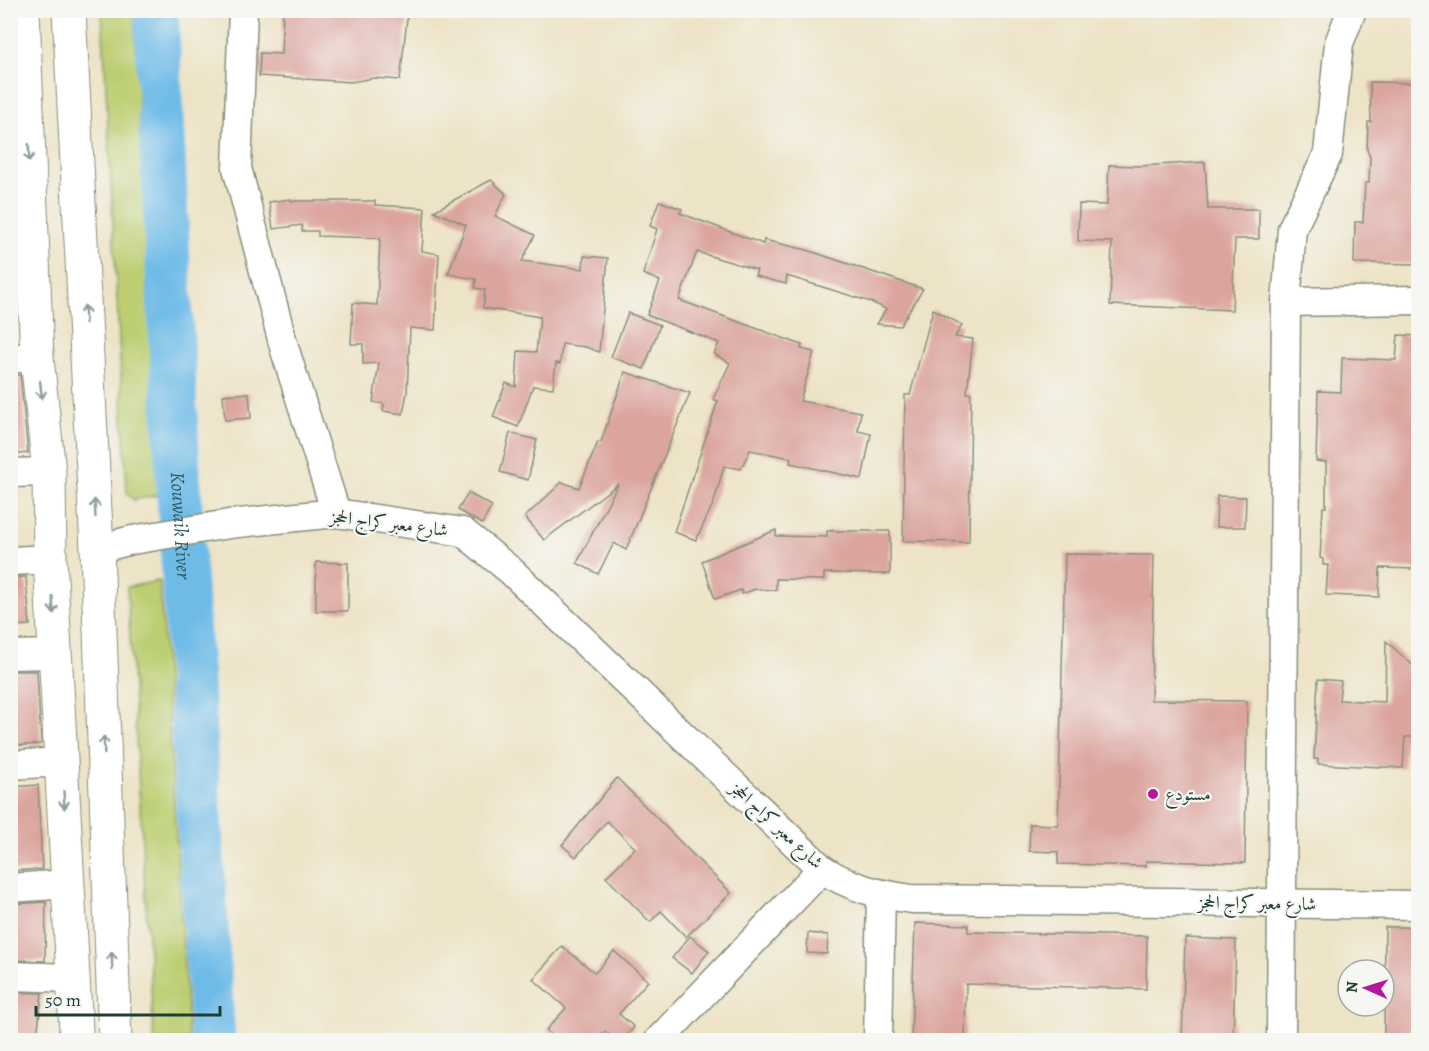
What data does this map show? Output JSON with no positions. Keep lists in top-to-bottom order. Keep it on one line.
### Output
{"streets":{"street":["شارع معبر كراج الحجز"]},"water":["Kouwaik River"],"places":["مستودع"],"scale_bar":"50 m","north":"left"}
